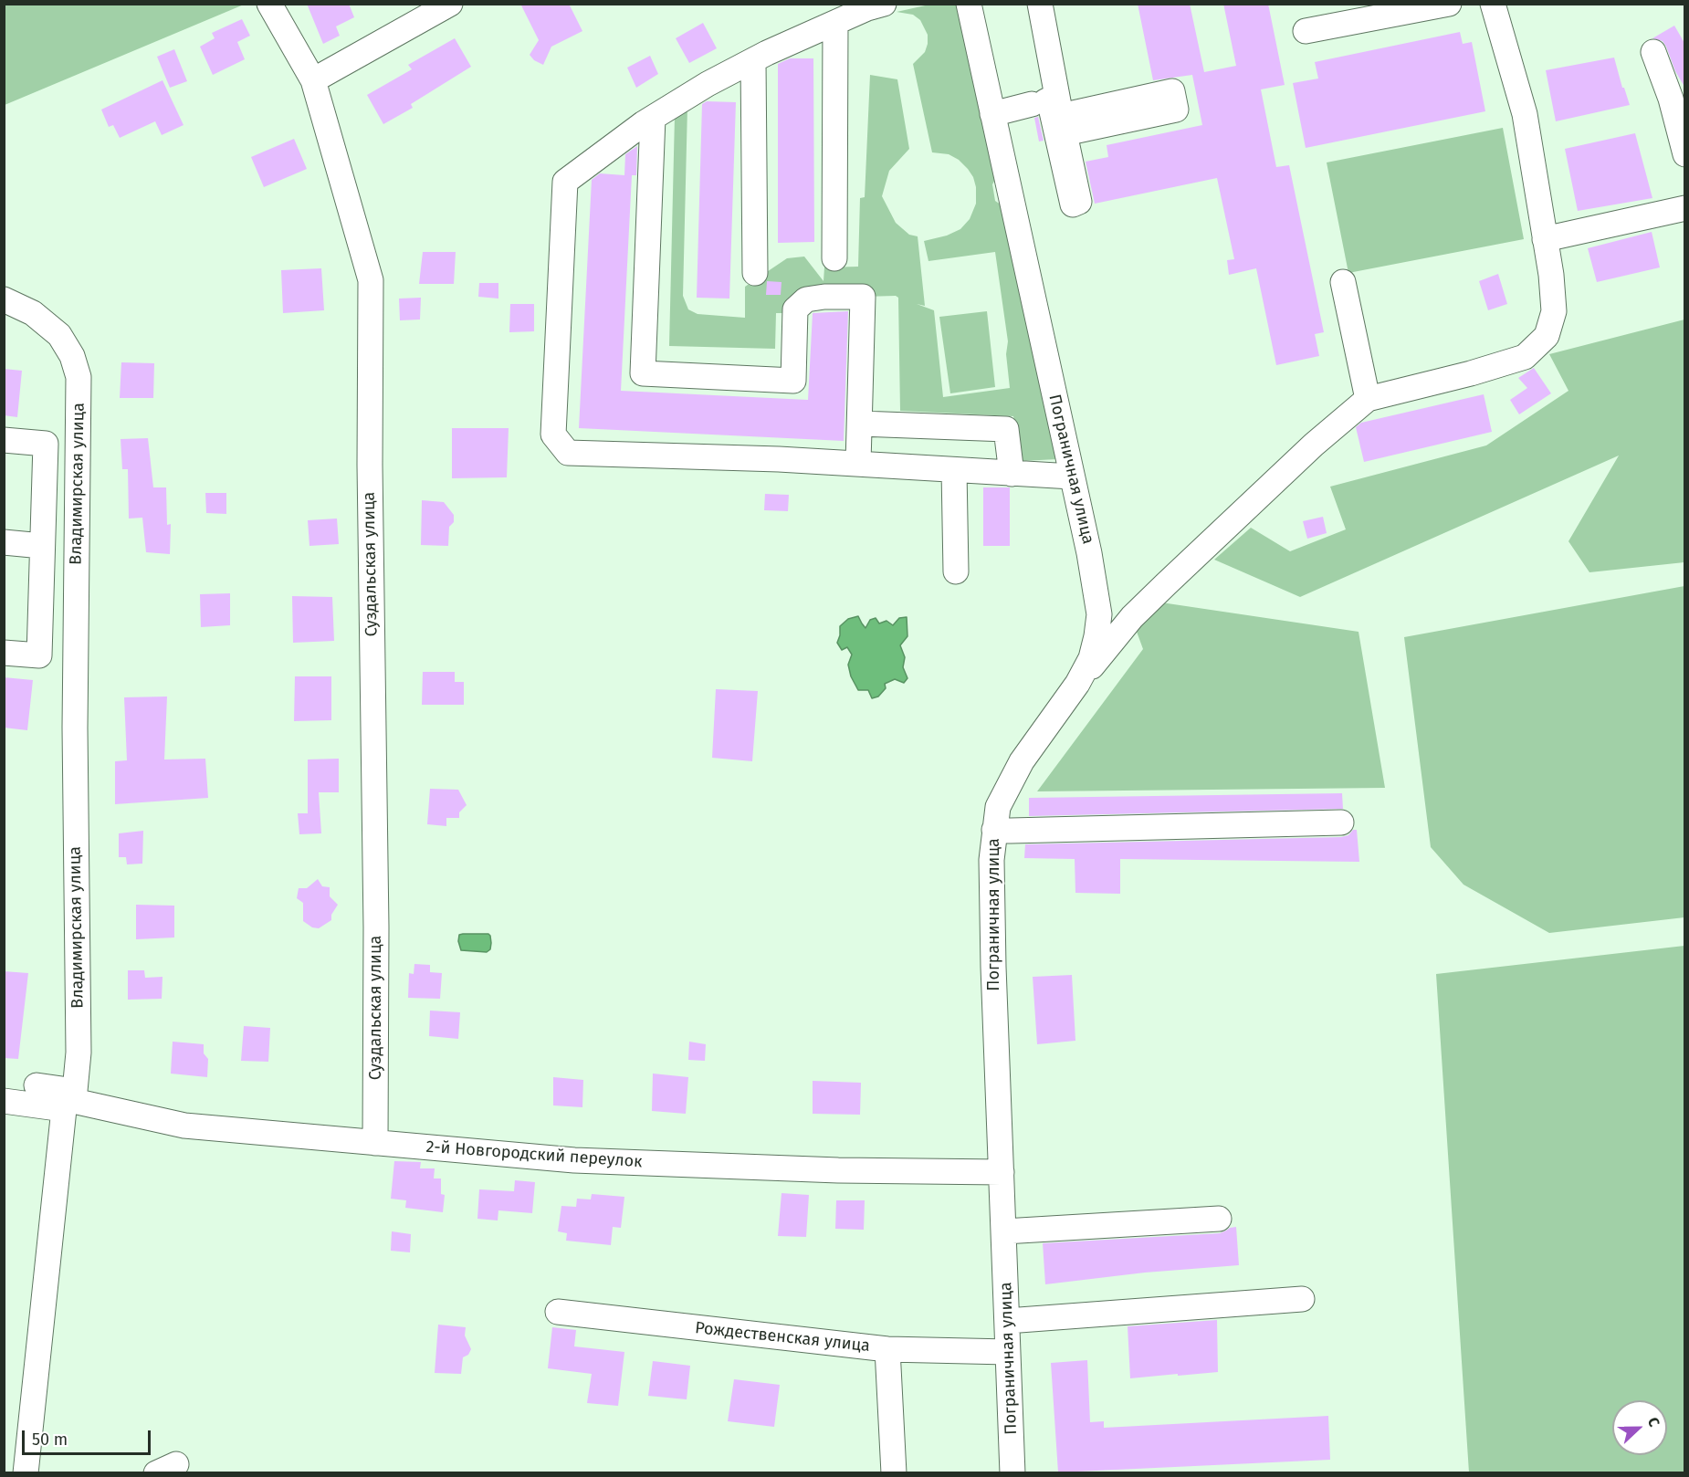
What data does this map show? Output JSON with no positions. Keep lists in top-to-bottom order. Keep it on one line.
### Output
{"streets":{"street":["Пограничная улица","Владимирская улица","Суздальская улица","2-й Новгородский переулок","Рождественская улица"]},"crossings":[["Пограничная улица","2-й Новгородский переулок"],["Пограничная улица","Рождественская улица"],["Владимирская улица","2-й Новгородский переулок"],["Суздальская улица","2-й Новгородский переулок"]],"scale_bar":"50 m","north":"right"}
